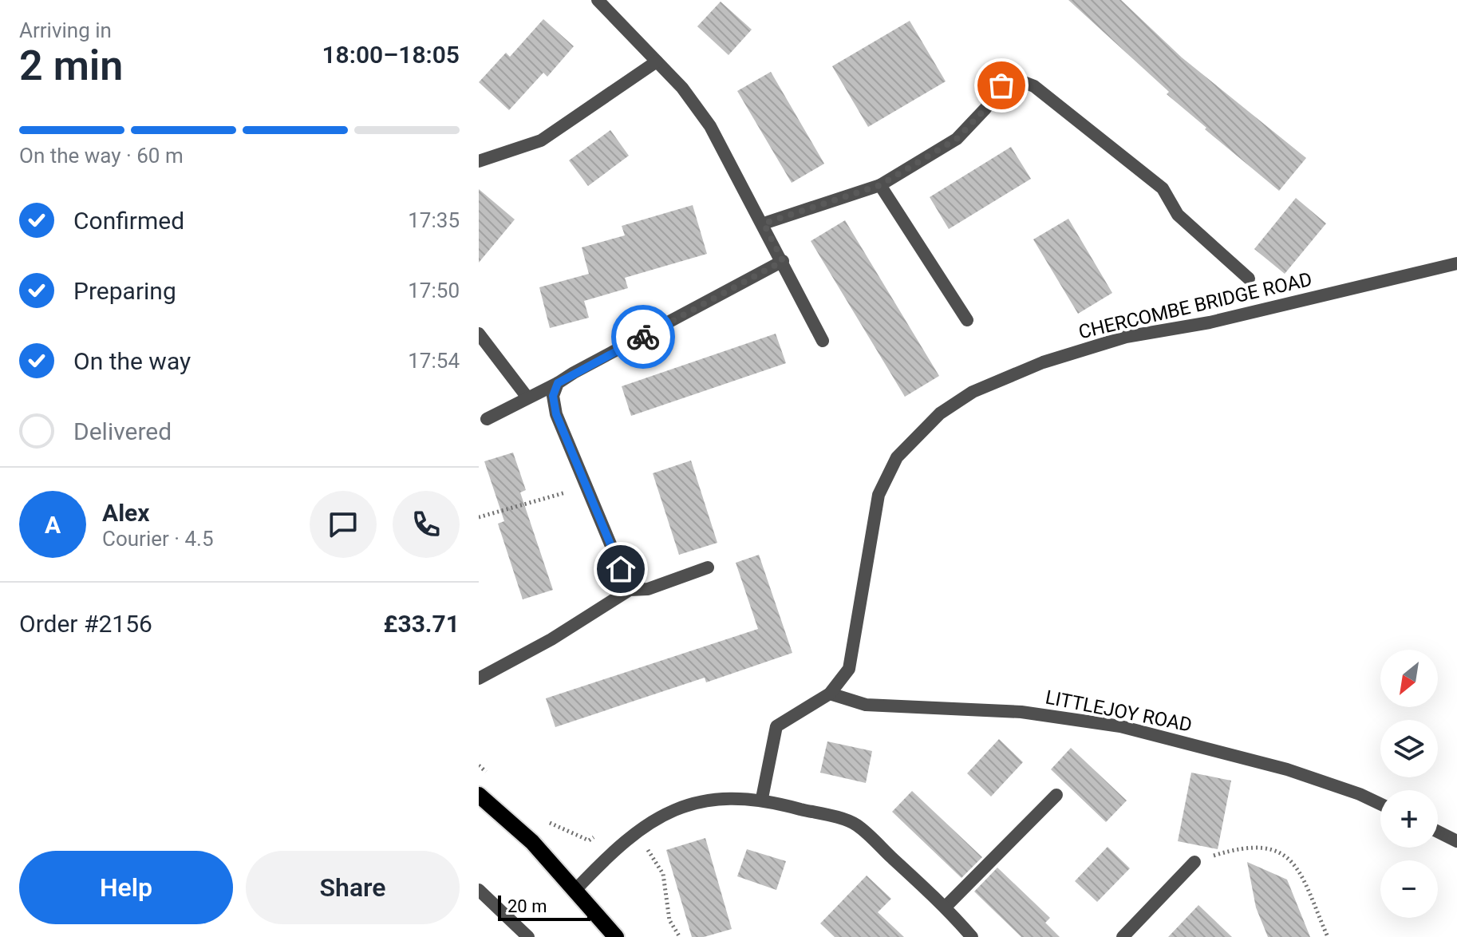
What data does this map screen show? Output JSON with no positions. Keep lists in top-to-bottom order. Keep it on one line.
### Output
{"streets":{"street":["CHERCOMBE BRIDGE ROAD","LITTLEJOY ROAD"]},"crossings":[["CHERCOMBE BRIDGE ROAD","LITTLEJOY ROAD"]],"scale_bar":"20 m","north":"bottom left","page":{"heading":["2 min","Arriving in","18:00–18:05"],"panel":["Alex","Courier · 4.5","Order #2156","£33.71"],"bar":"On the way · 60 m","list":[["Confirmed","17:35"],["Preparing","17:50"],["On the way","17:54"],"Delivered"],"round":"A","map_buttons":["+","−"],"buttons":["Help","Share"],"scale":"20 m"}}
